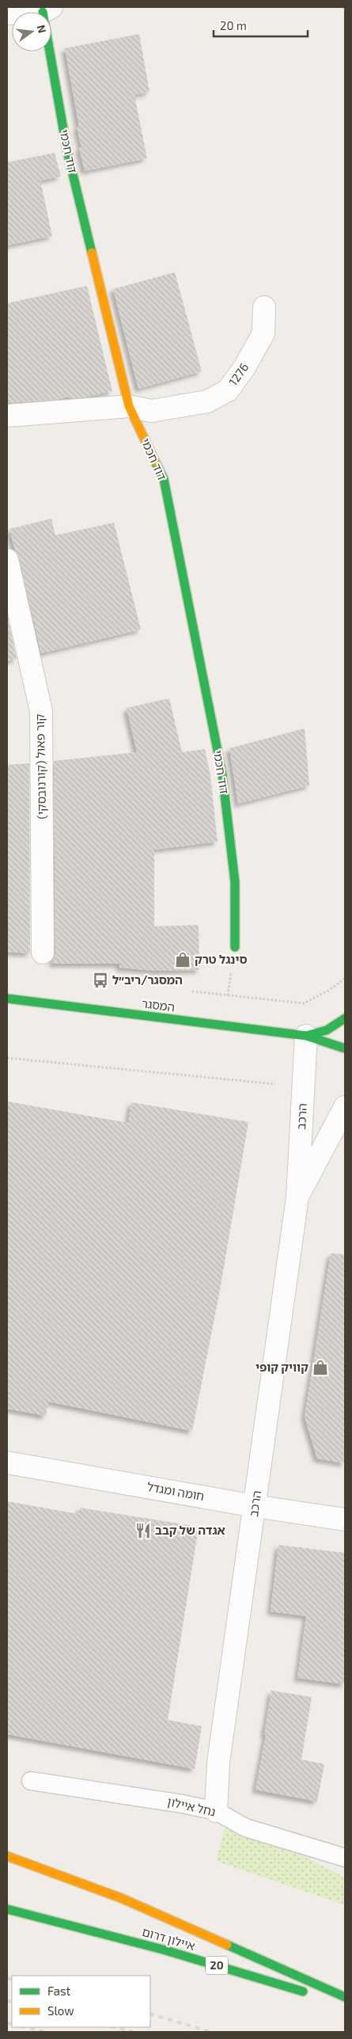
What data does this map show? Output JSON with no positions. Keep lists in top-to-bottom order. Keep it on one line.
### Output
{"streets":{"main road":["דוד חכמי","המסגר","איילון דרום","20"],"street":["1276","קור פאול (קורנובסקי)","הרכב","חומה ומגדל"],"lane":["נחל איילון"]},"crossings":[["דוד חכמי","1276"],["המסגר","הרכב"],["הרכב","חומה ומגדל"],["הרכב","נחל איילון"]],"places":{"shop":["סינגל טרק","קוויק קופי"],"bus stop":["המסגר/ריב״ל"],"restaurant":["אגדה של קבב"]},"legend":["Fast","Slow"],"scale_bar":"20 m","north":"right"}
